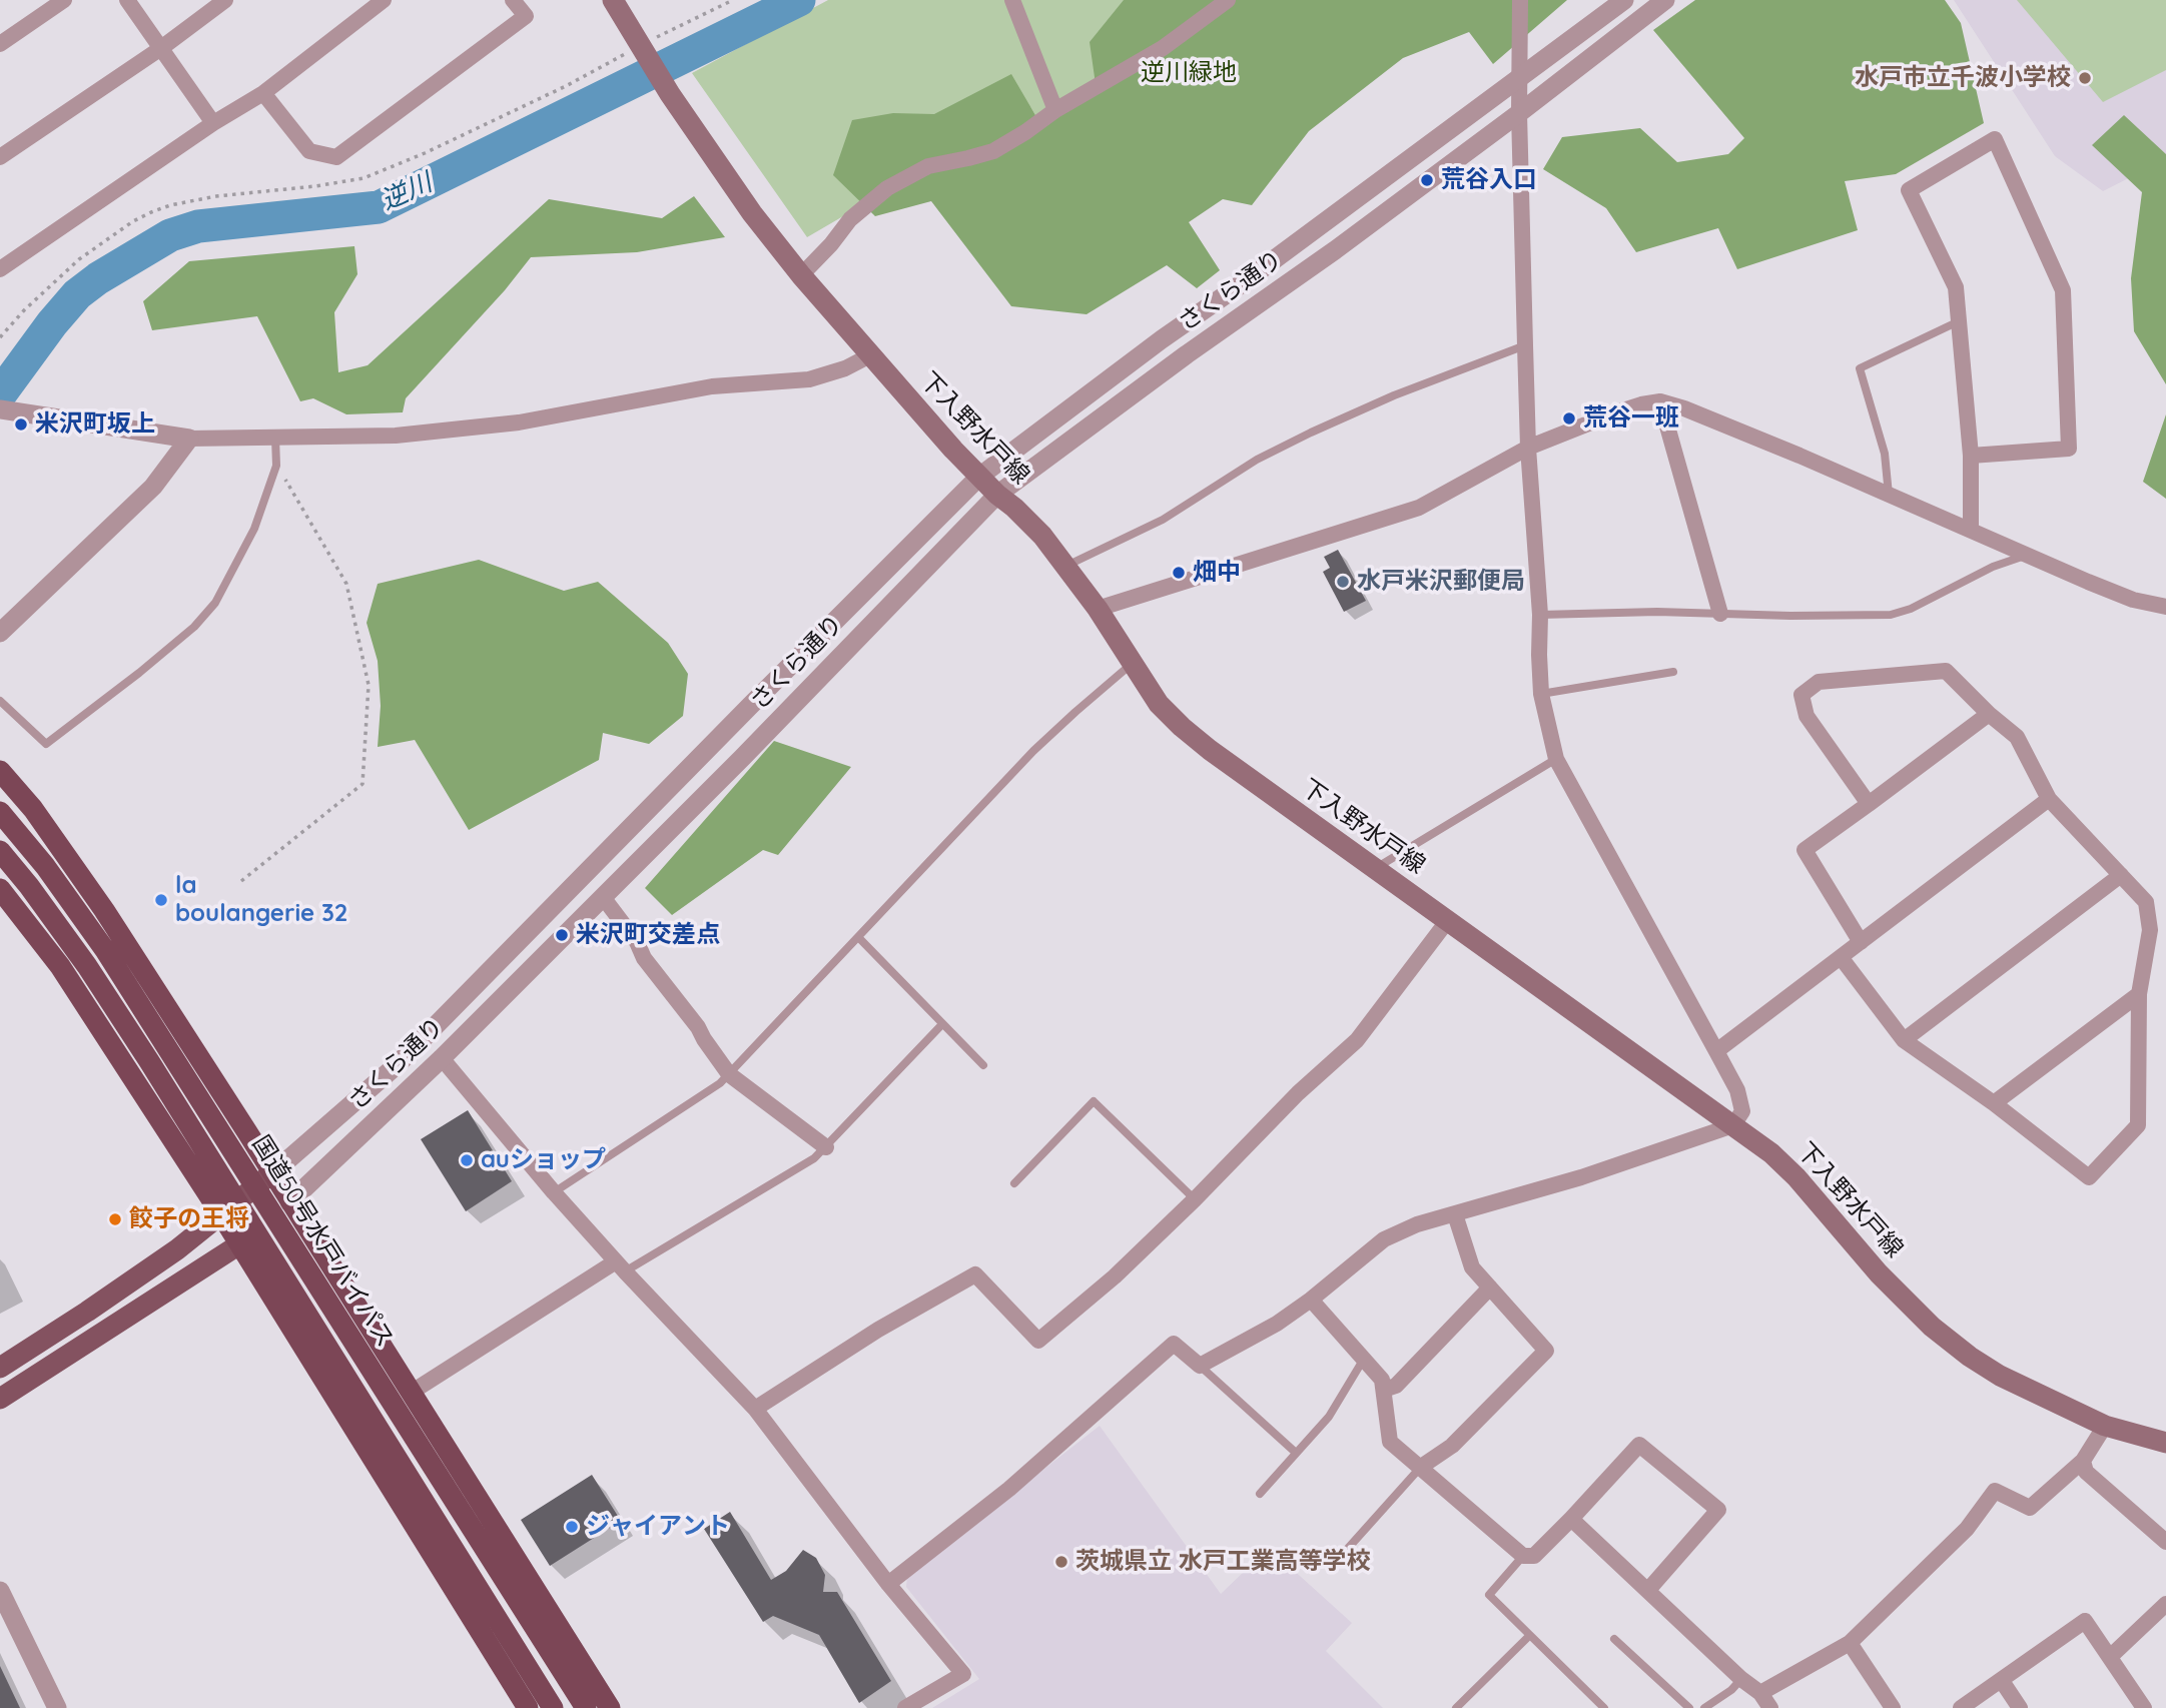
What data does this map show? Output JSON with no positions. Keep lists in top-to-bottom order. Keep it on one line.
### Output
{"streets":{"highway":["国道50号水戸バイパス"],"main road":["さくら通り","下入野水戸線"]},"crossings":[["さくら通り","下入野水戸線"]],"water":["逆川"],"parks":["逆川緑地"],"places":["水戸市立千波小学校","荒谷入口","荒谷一班","米沢町坂上","畑中","水戸米沢郵便局","la boulangerie 32","米沢町交差点","auショップ","餃子の王将","ジャイアント","茨城県立 水戸工業高等学校"]}
